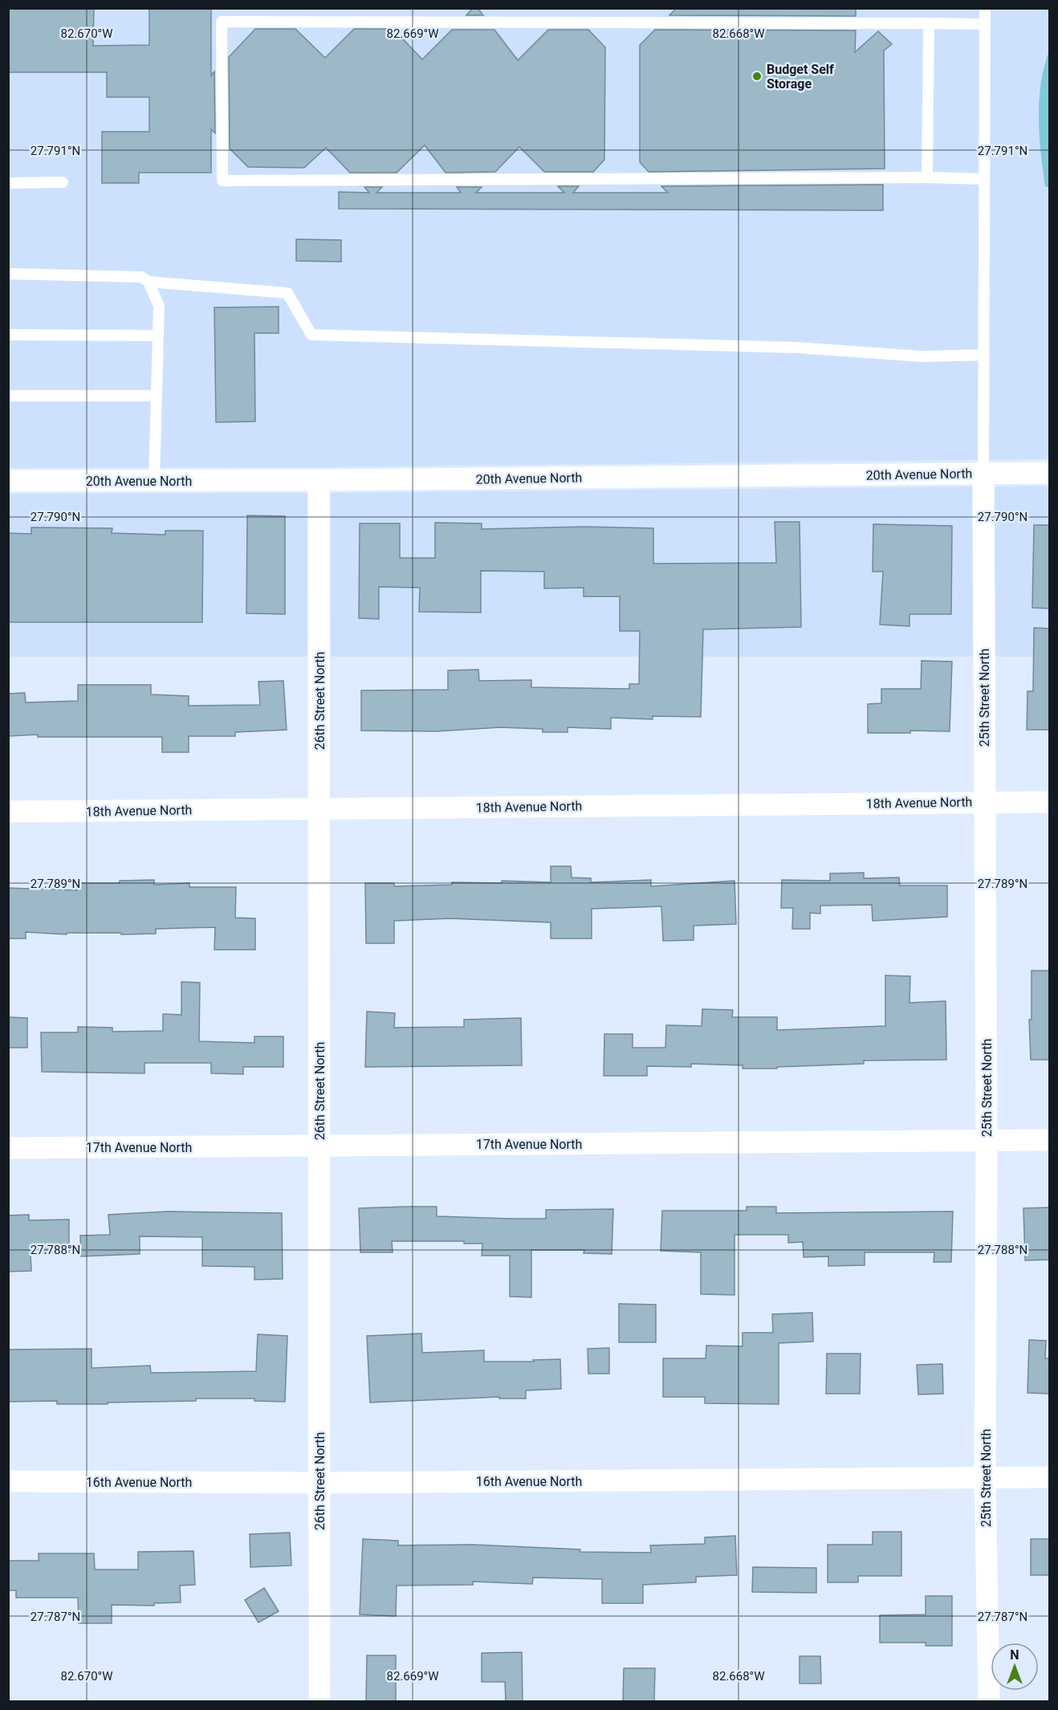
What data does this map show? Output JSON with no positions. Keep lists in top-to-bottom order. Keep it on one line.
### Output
{"streets":{"street":["20th Avenue North","25th Street North","26th Street North","18th Avenue North","17th Avenue North","16th Avenue North"]},"crossings":[["20th Avenue North","25th Street North"],["20th Avenue North","26th Street North"],["25th Street North","18th Avenue North"],["25th Street North","17th Avenue North"],["25th Street North","16th Avenue North"],["26th Street North","18th Avenue North"],["26th Street North","17th Avenue North"],["26th Street North","16th Avenue North"]],"places":["Budget Self Storage"],"north":"top","coordinates":["82.670°W","82.669°W","82.668°W","27.791°N","27.790°N","27.789°N","27.788°N","27.787°N"]}
